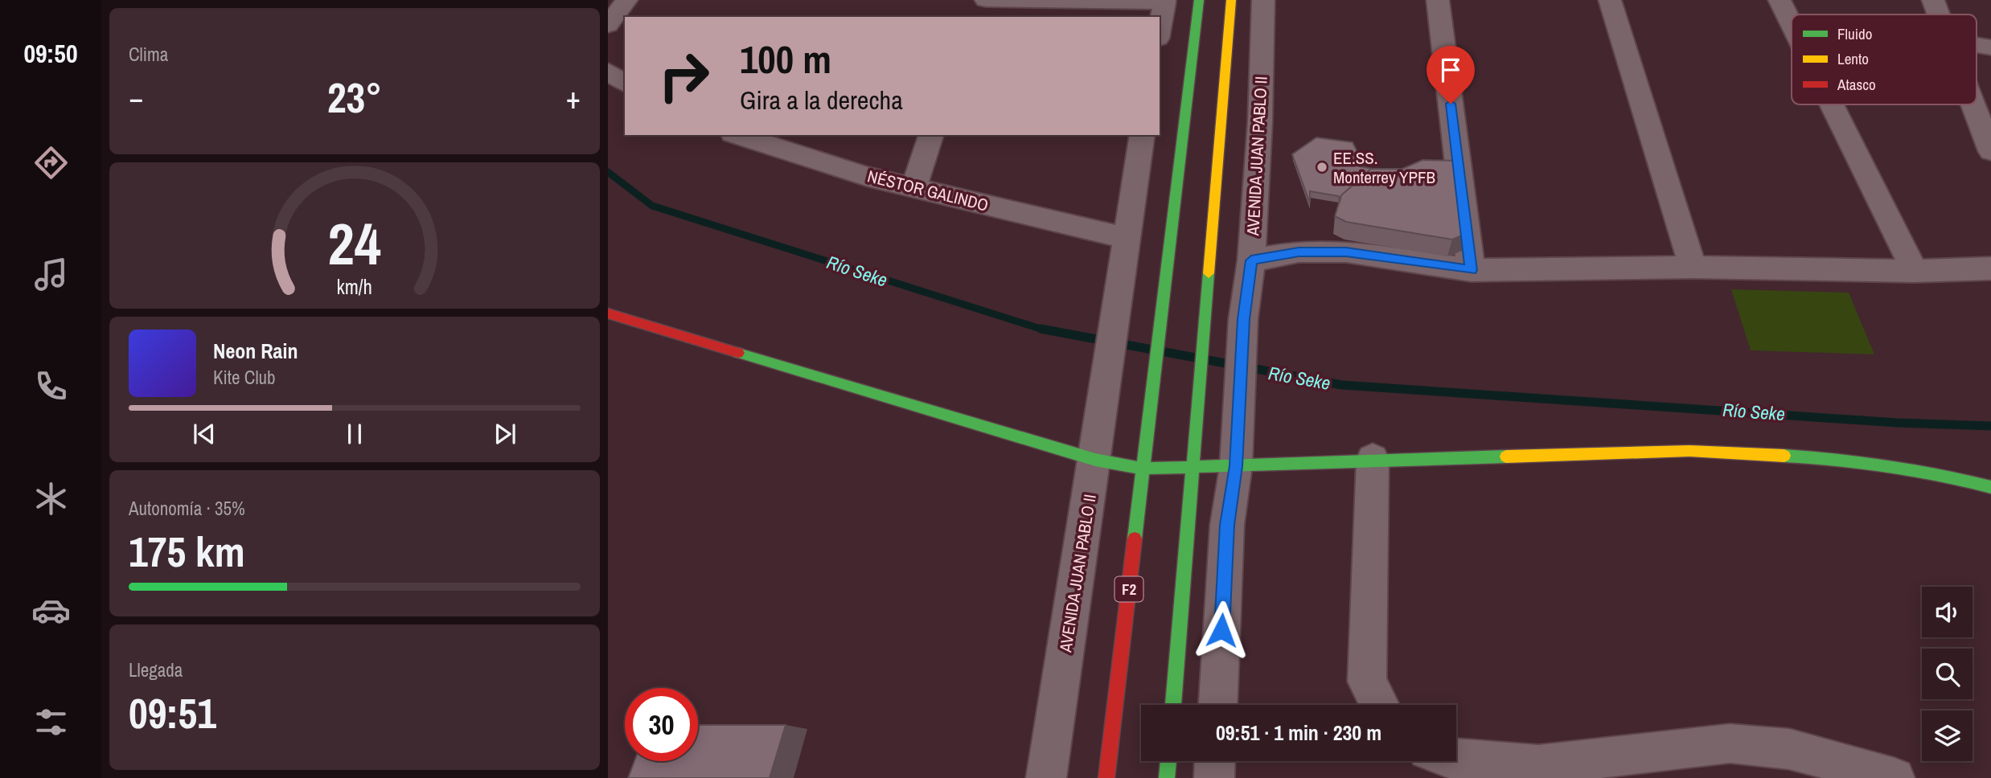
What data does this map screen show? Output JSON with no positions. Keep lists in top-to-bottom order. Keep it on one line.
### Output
{"streets":{"main road":["F2"],"street":["AVENIDA JUAN PABLO II","NÉSTOR GALINDO"]},"crossings":[["AVENIDA JUAN PABLO II","NÉSTOR GALINDO"]],"water":["Río Seke"],"places":["EE.SS. Monterrey YPFB"],"legend":["Fluido","Lento","Atasco"],"page":{"tabs":"09:50","tile":["Clima",["Autonomía · 35%","175 km"],["Llegada","09:51"]],"turn":["100 m","Gira a la derecha"],"heat":["−","23°","+"],"song":["Neon Rain","Kite Club"],"limit":"30","trip":"09:51 · 1 min · 230 m","gauge":["24","km/h"]}}
